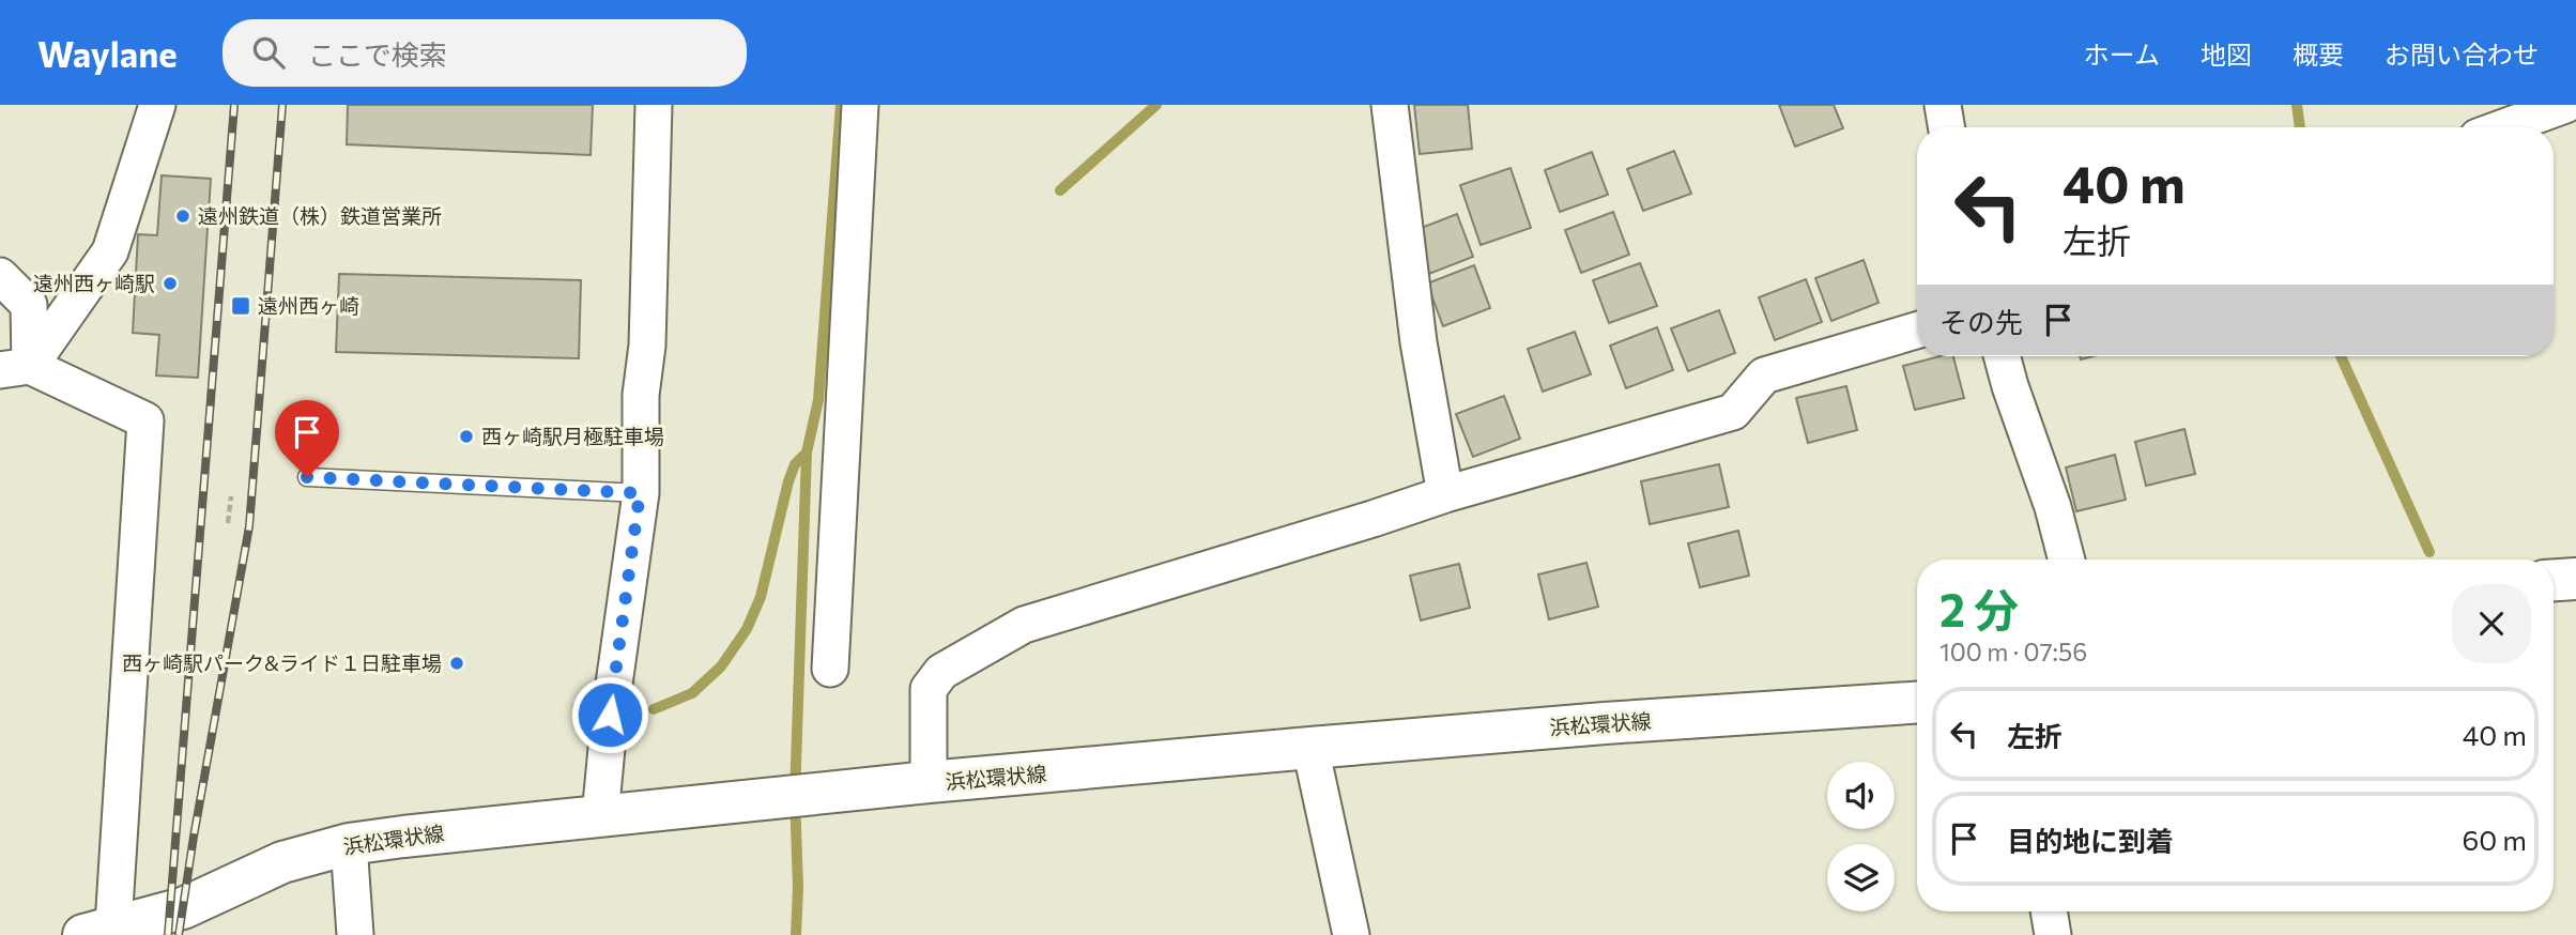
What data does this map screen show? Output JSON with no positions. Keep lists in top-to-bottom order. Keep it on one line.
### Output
{"streets":{"main road":["浜松環状線"]},"places":{"other":["遠州鉄道（株）鉄道営業所","遠州西ヶ崎駅","西ヶ崎駅月極駐車場","西ヶ崎駅パーク&ライド１日駐車場"],"transit":["遠州西ヶ崎"]},"page":{"header":"Waylane","search":"ここで検索","nav":["ホーム","地図","概要","お問い合わせ"],"turn":["40 m","左折"],"then":"その先","heading":["2 分","100 m · 07:56"],"list":[{"name":"左折","value":"40 m"},{"name":"目的地に到着","value":"60 m"}]}}
